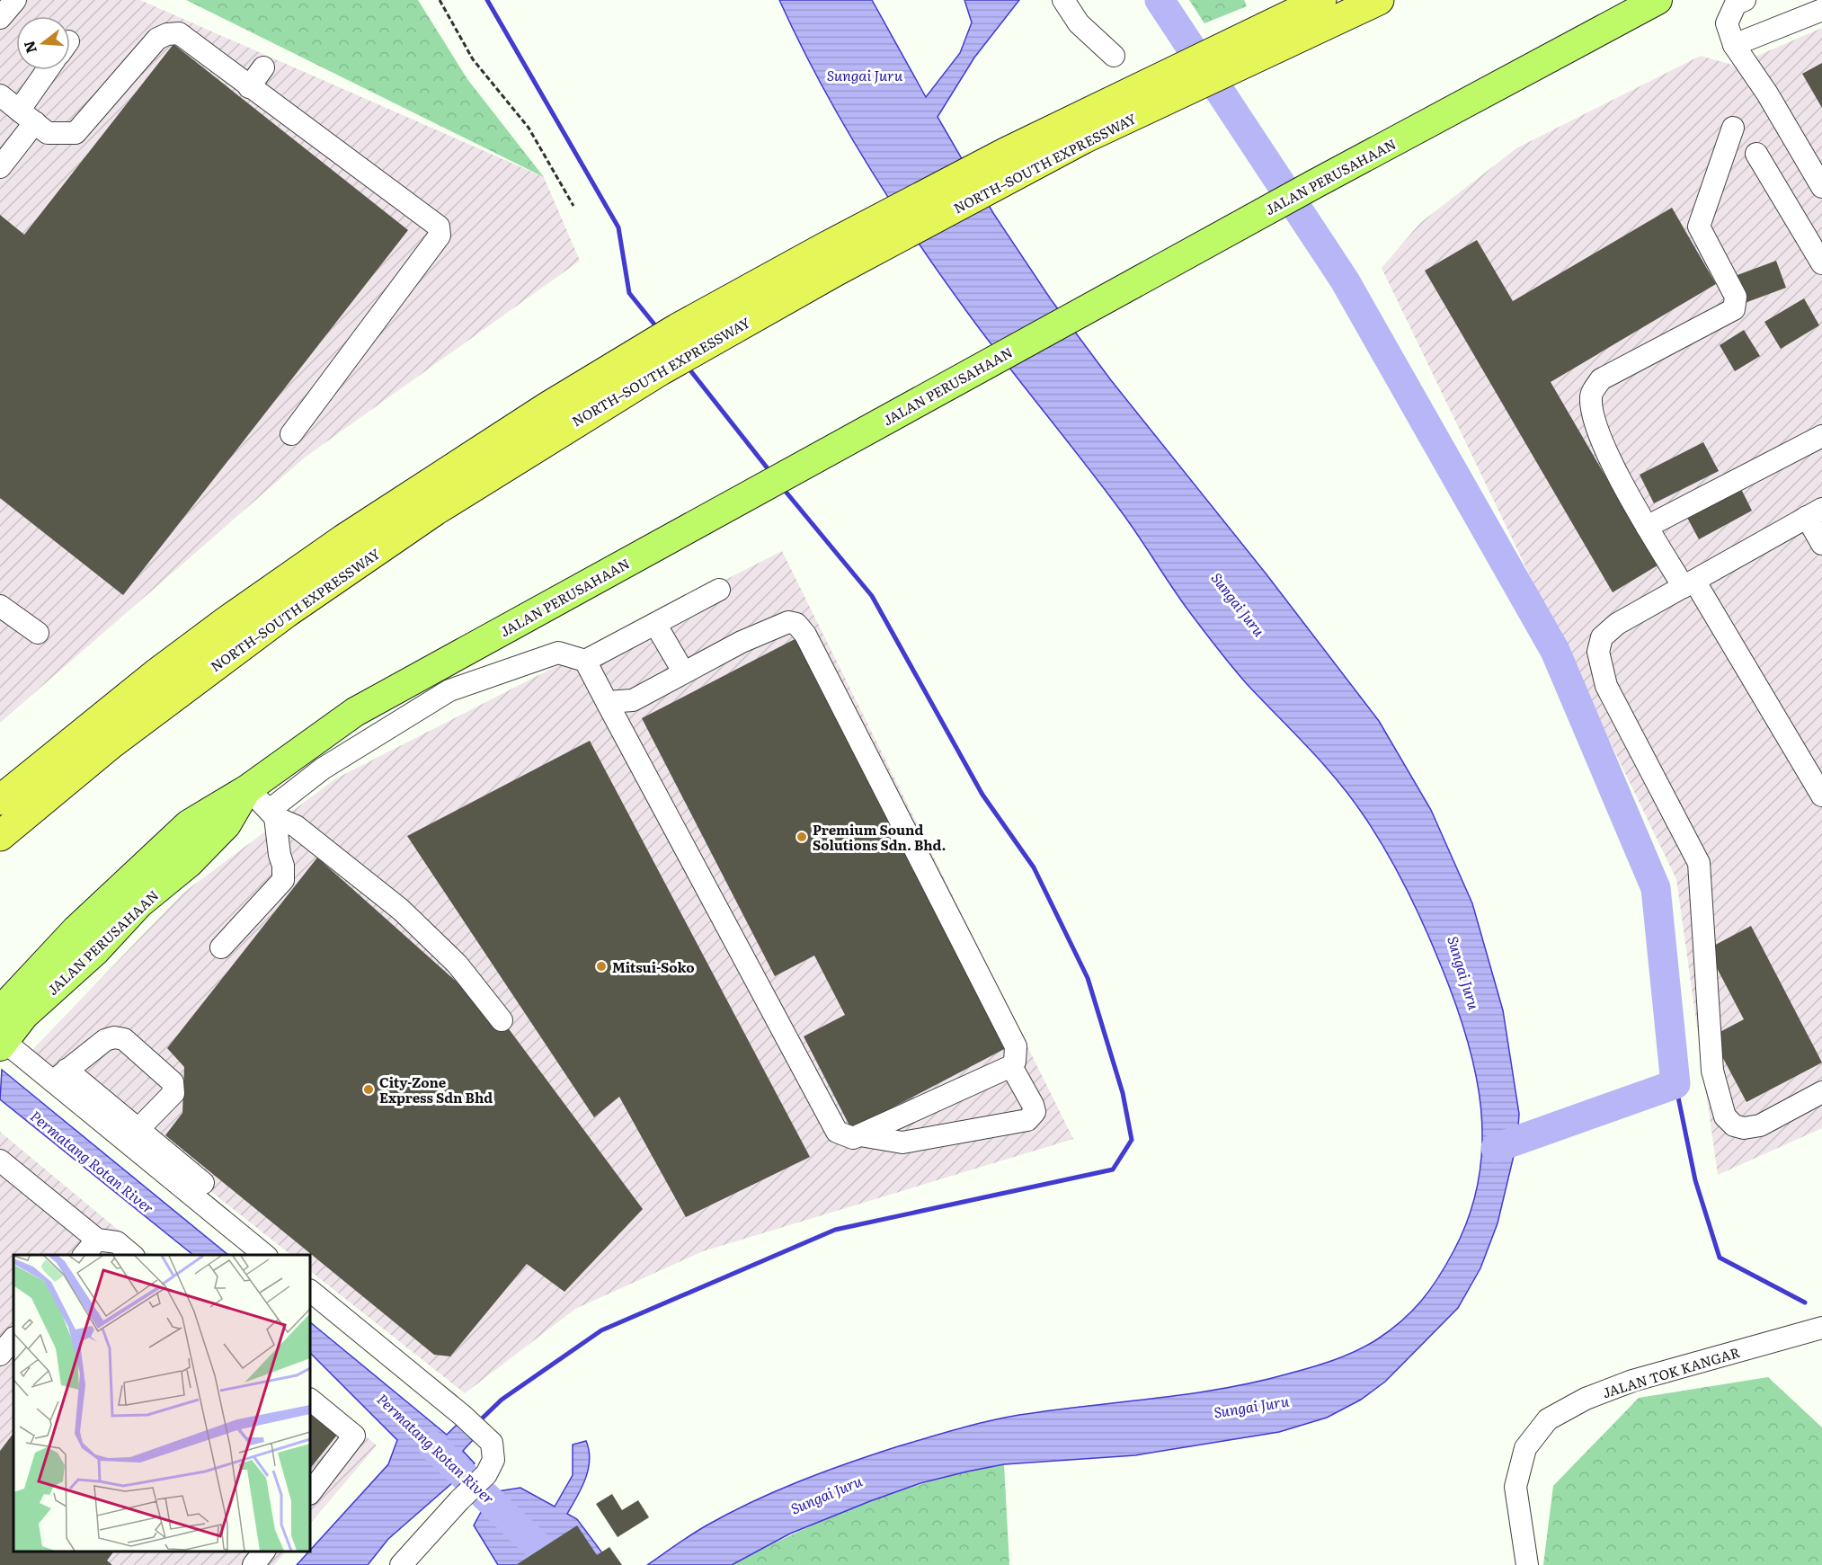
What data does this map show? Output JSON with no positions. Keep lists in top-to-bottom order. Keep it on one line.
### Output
{"streets":{"highway":["NORTH–SOUTH EXPRESSWAY"],"main road":["JALAN PERUSAHAAN"],"street":["JALAN TOK KANGAR"]},"water":["Sungai Juru","Permatang Rotan River"],"places":["Premium Sound Solutions Sdn. Bhd.","Mitsui-Soko","City-Zone Express Sdn Bhd"],"north":"left"}
